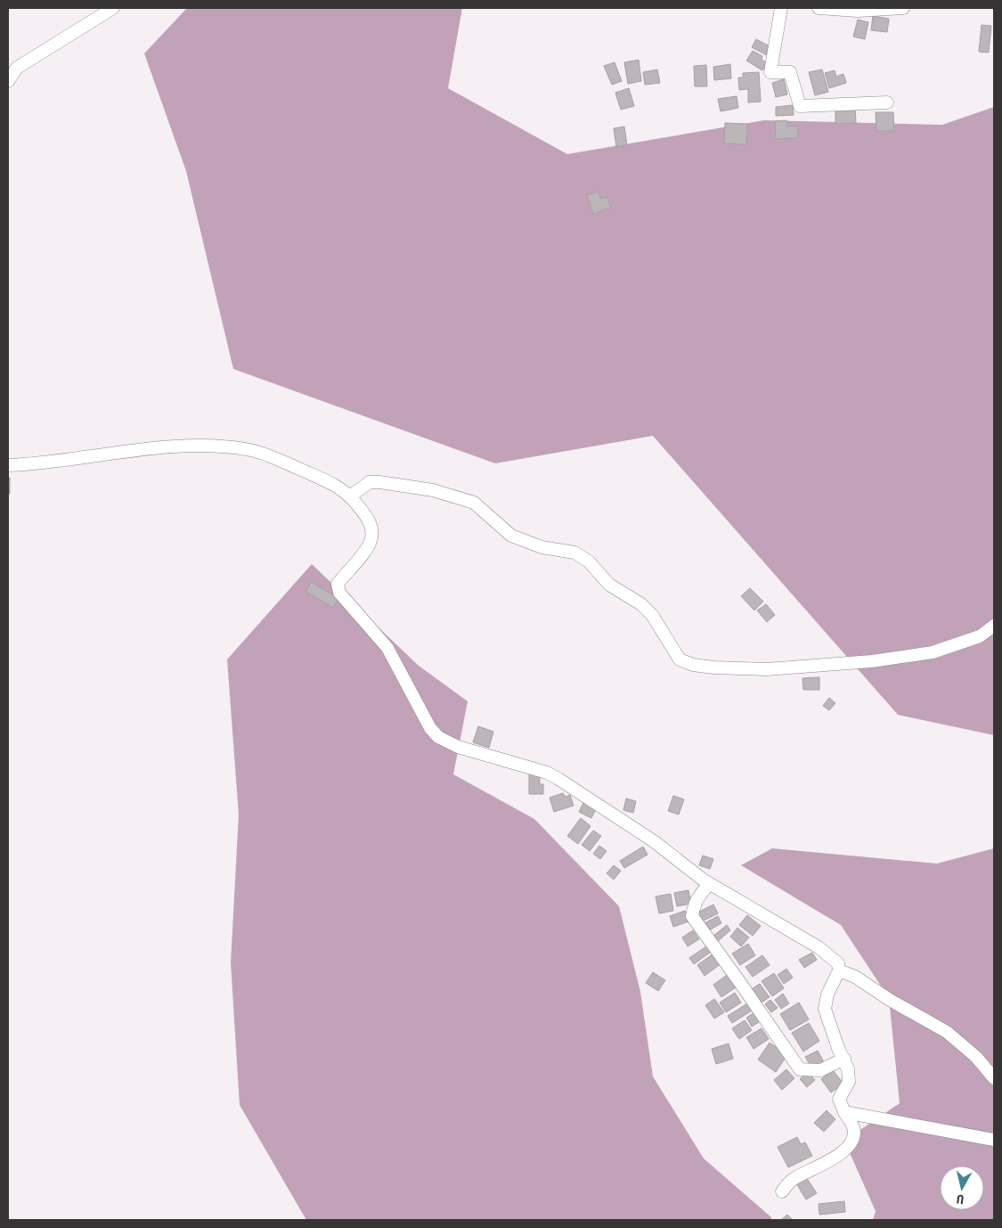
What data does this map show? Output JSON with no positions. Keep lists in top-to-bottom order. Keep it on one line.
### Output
{"north":"bottom"}
